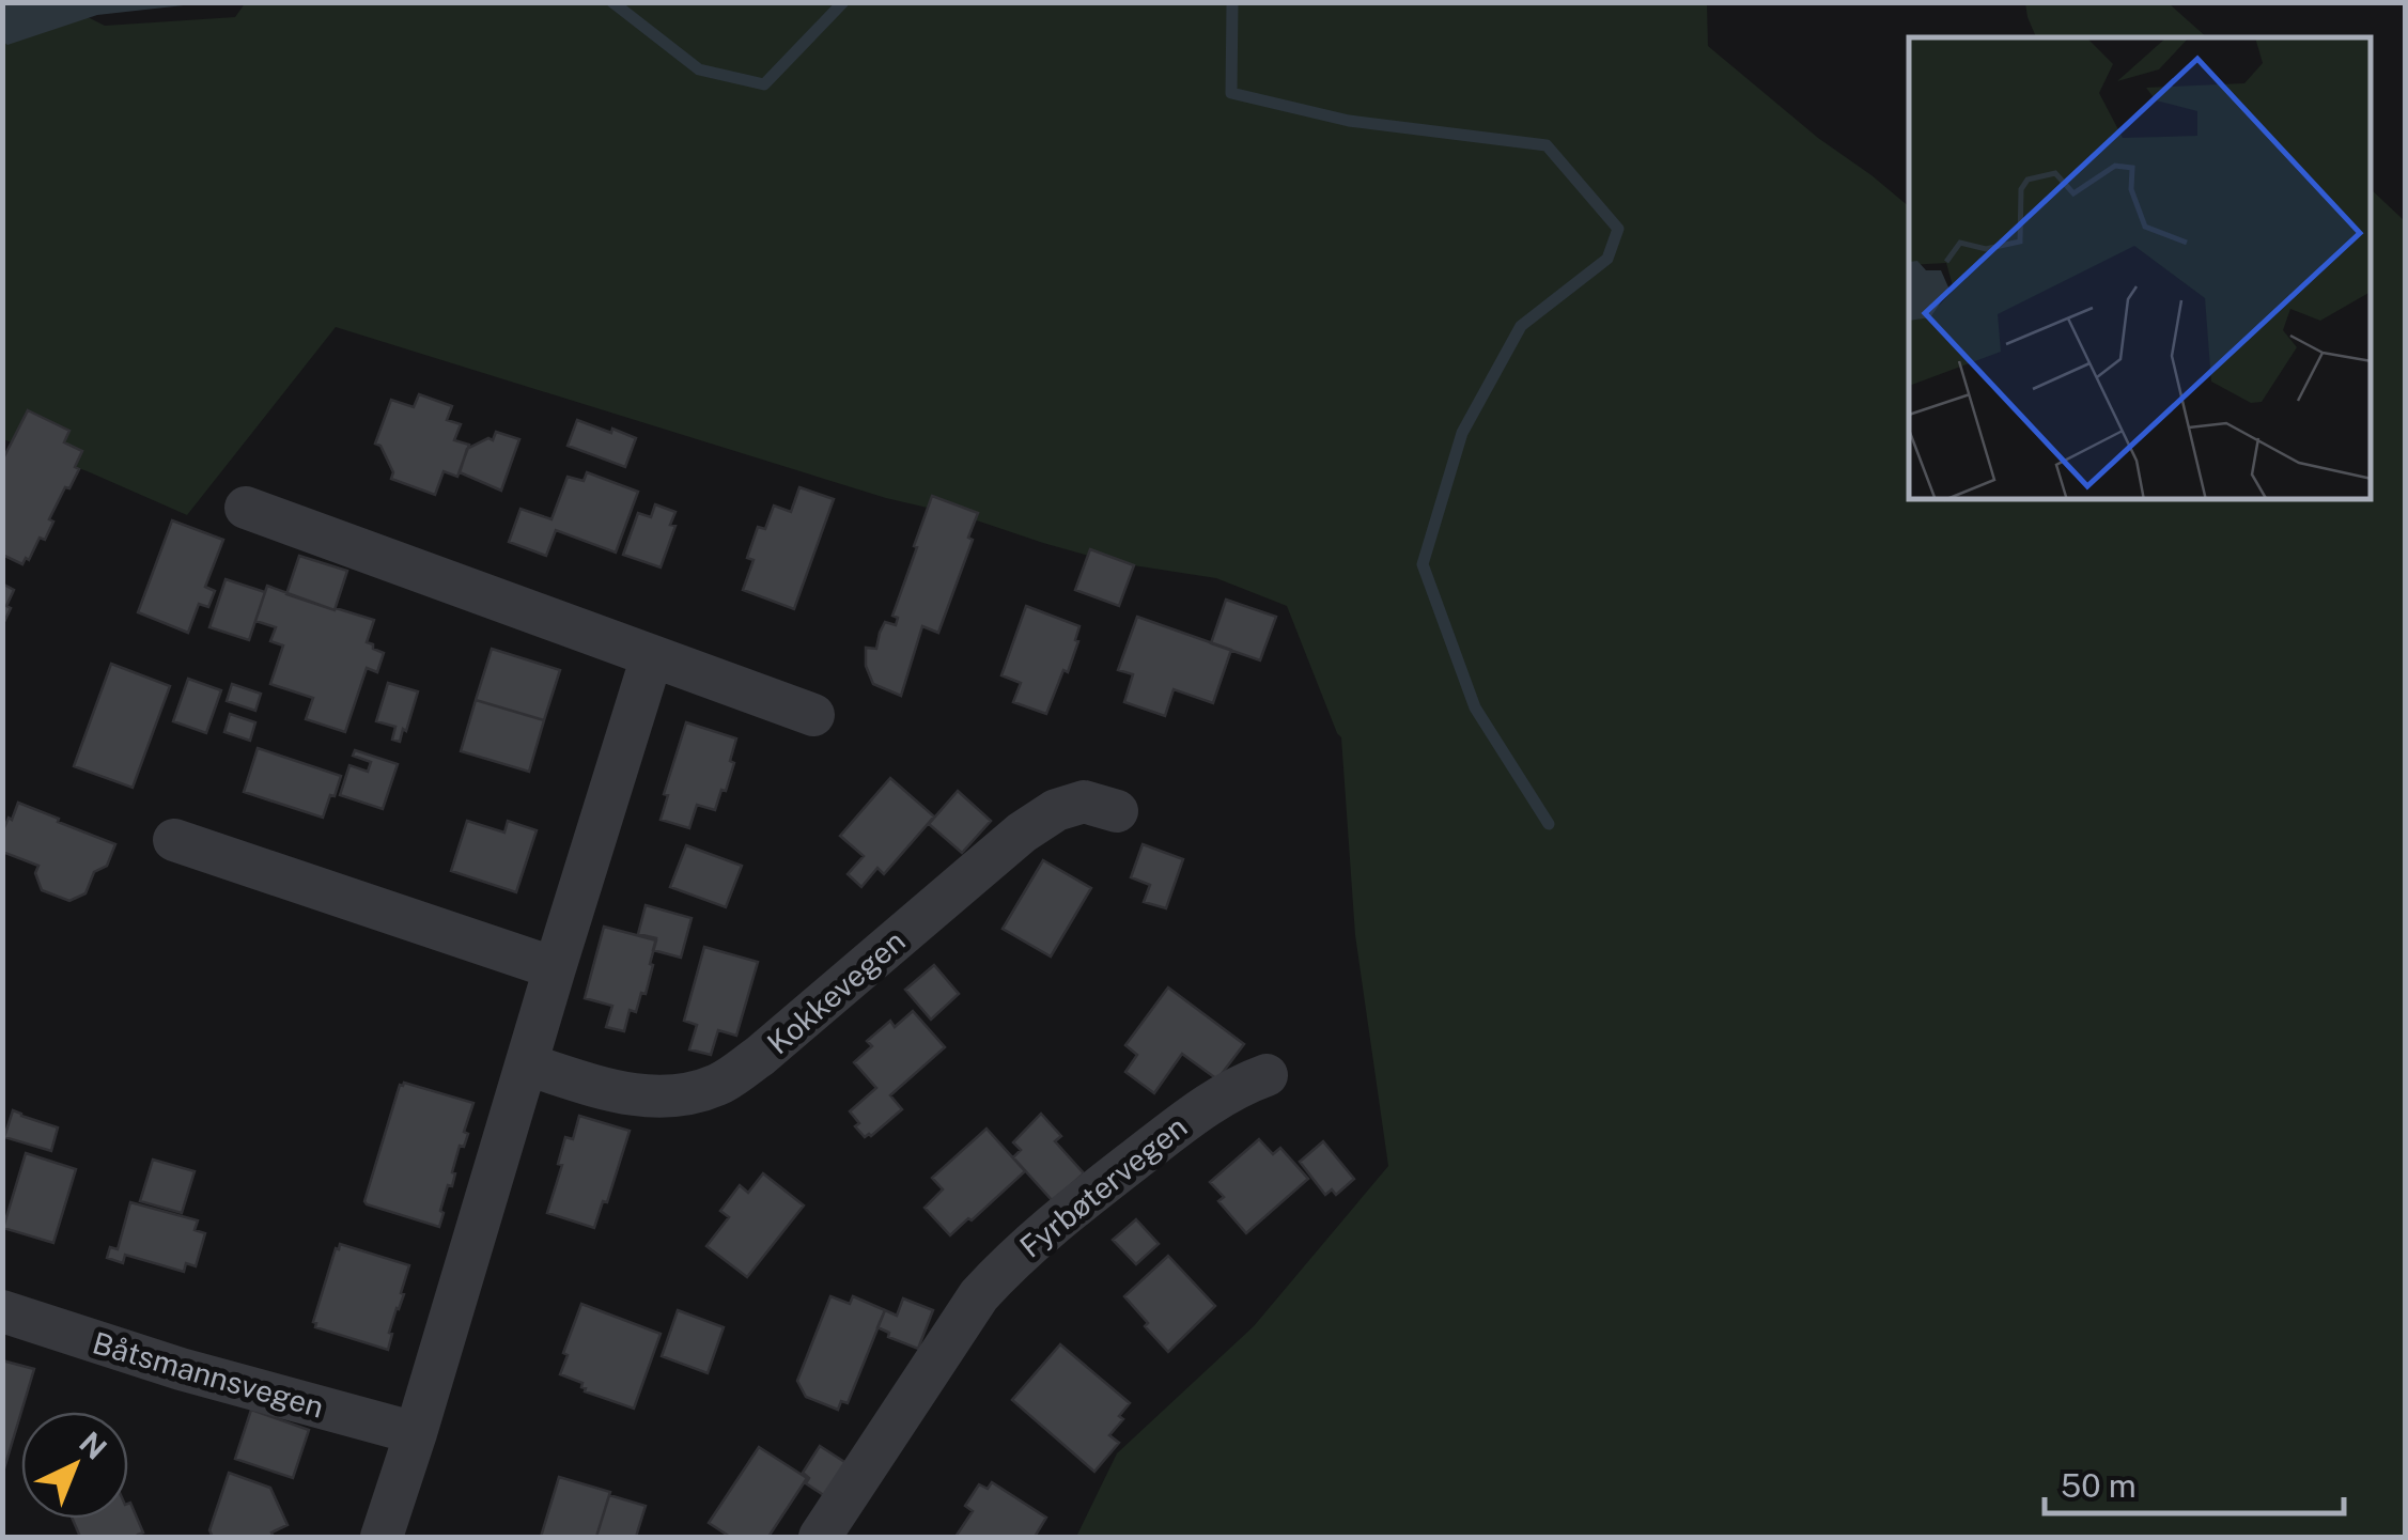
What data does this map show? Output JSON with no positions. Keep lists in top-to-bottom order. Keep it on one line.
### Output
{"streets":{"street":["Kokkevegen","Fyrbøtervegen","Båtsmannsvegen"]},"scale_bar":"50 m","north":"top right"}
